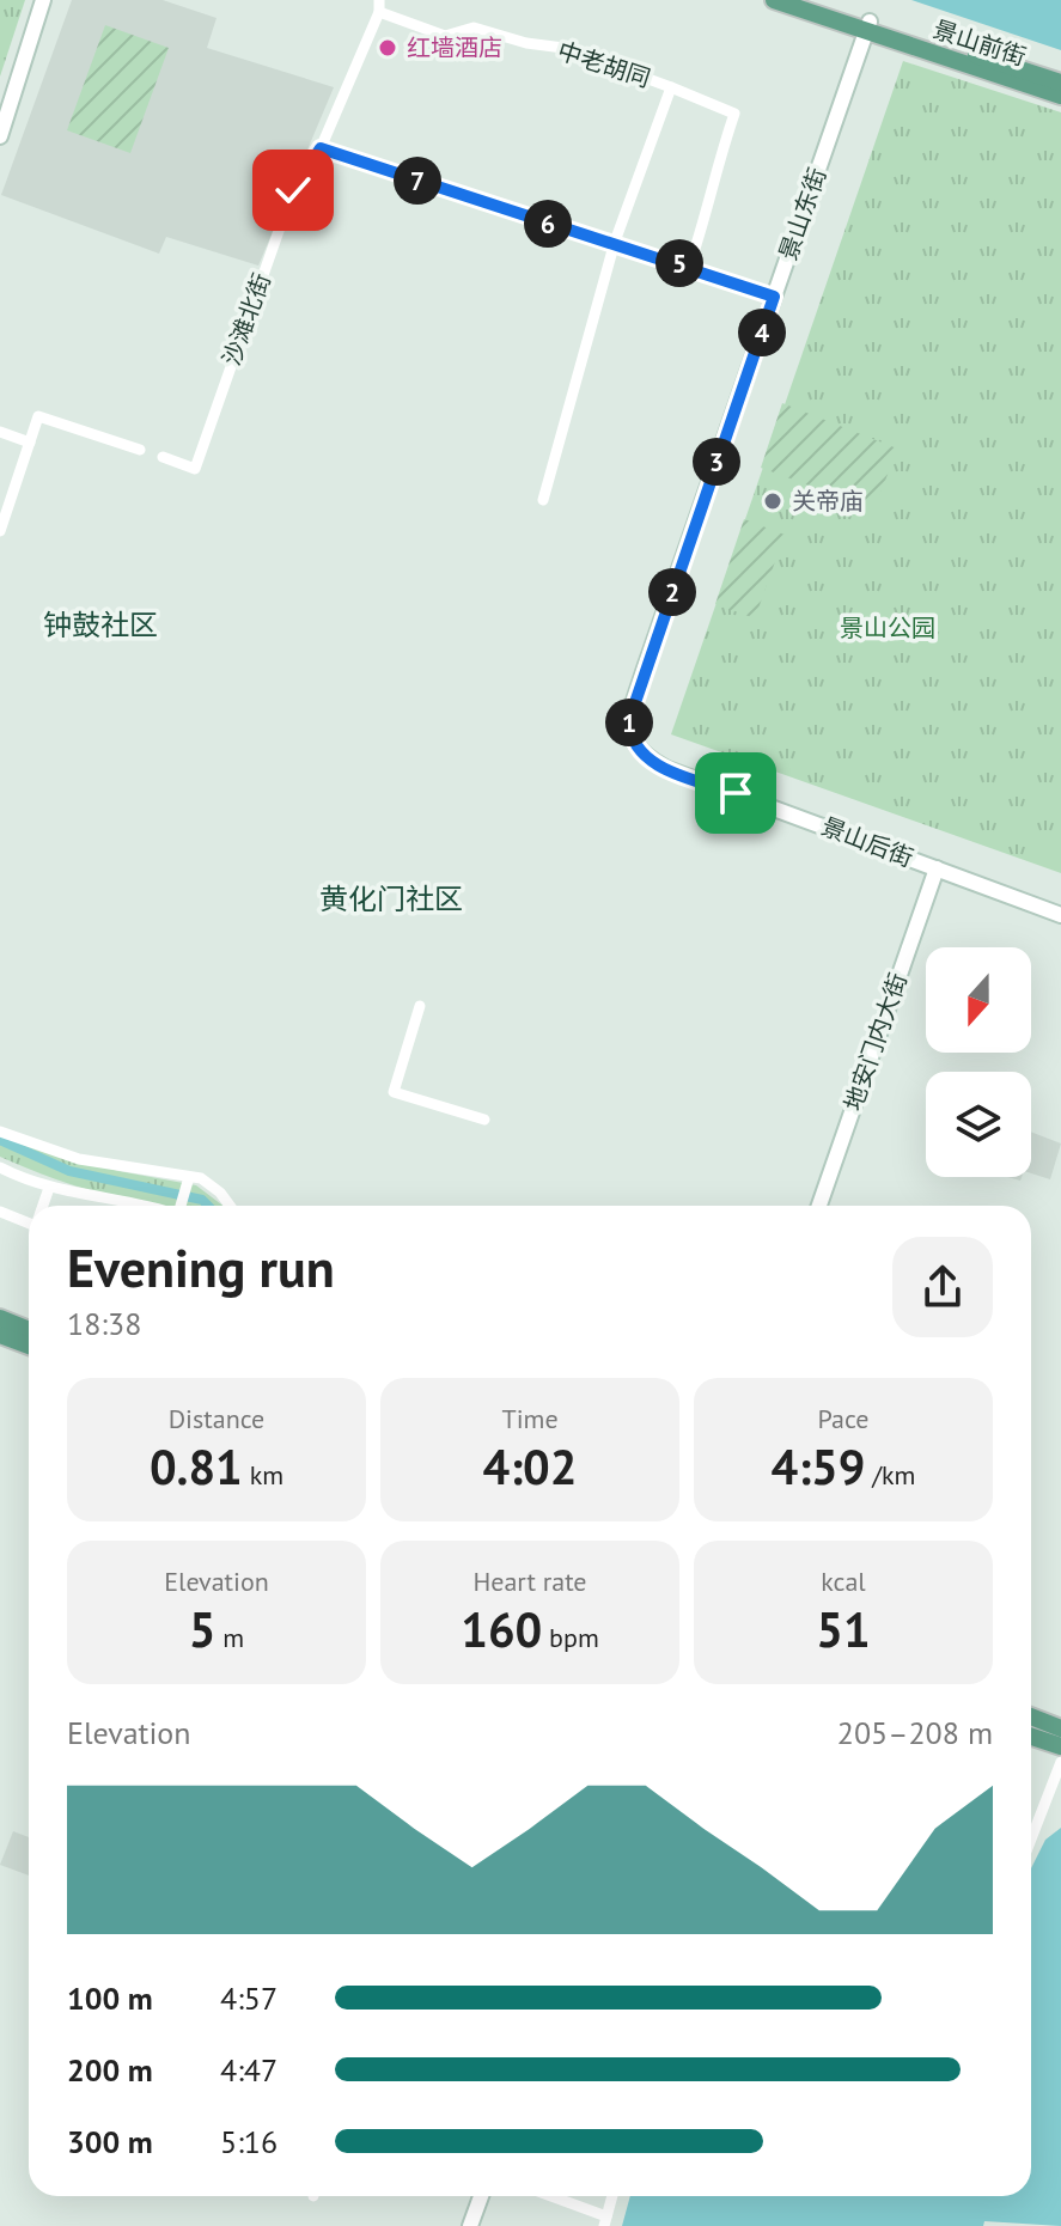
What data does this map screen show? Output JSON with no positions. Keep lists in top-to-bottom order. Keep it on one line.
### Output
{"streets":{"main road":["景山前街"],"street":["中老胡同","景山东街","沙滩北街","景山后街","地安门内大街"]},"crossings":[["景山前街","景山东街"],["中老胡同","沙滩北街"],["景山东街","景山后街"],["景山后街","地安门内大街"]],"districts":["钟鼓社区","黄化门社区"],"parks":["景山公园"],"places":["红墙酒店","关帝庙"],"north":"bottom","page":{"pins":["7","6","5","4","3","2","1"],"heading":["Evening run","18:38"],"stats":[["Distance","0.81 km"],["Time","4:02"],["Pace","4:59 /km"],["Elevation","5 m"],["Heart rate","160 bpm"],["kcal","51"]],"chart":["Elevation","205–208 m"],"list":[{"name":"100 m","note":"4:57"},{"name":"200 m","note":"4:47"},{"name":"300 m","note":"5:16"}]}}
